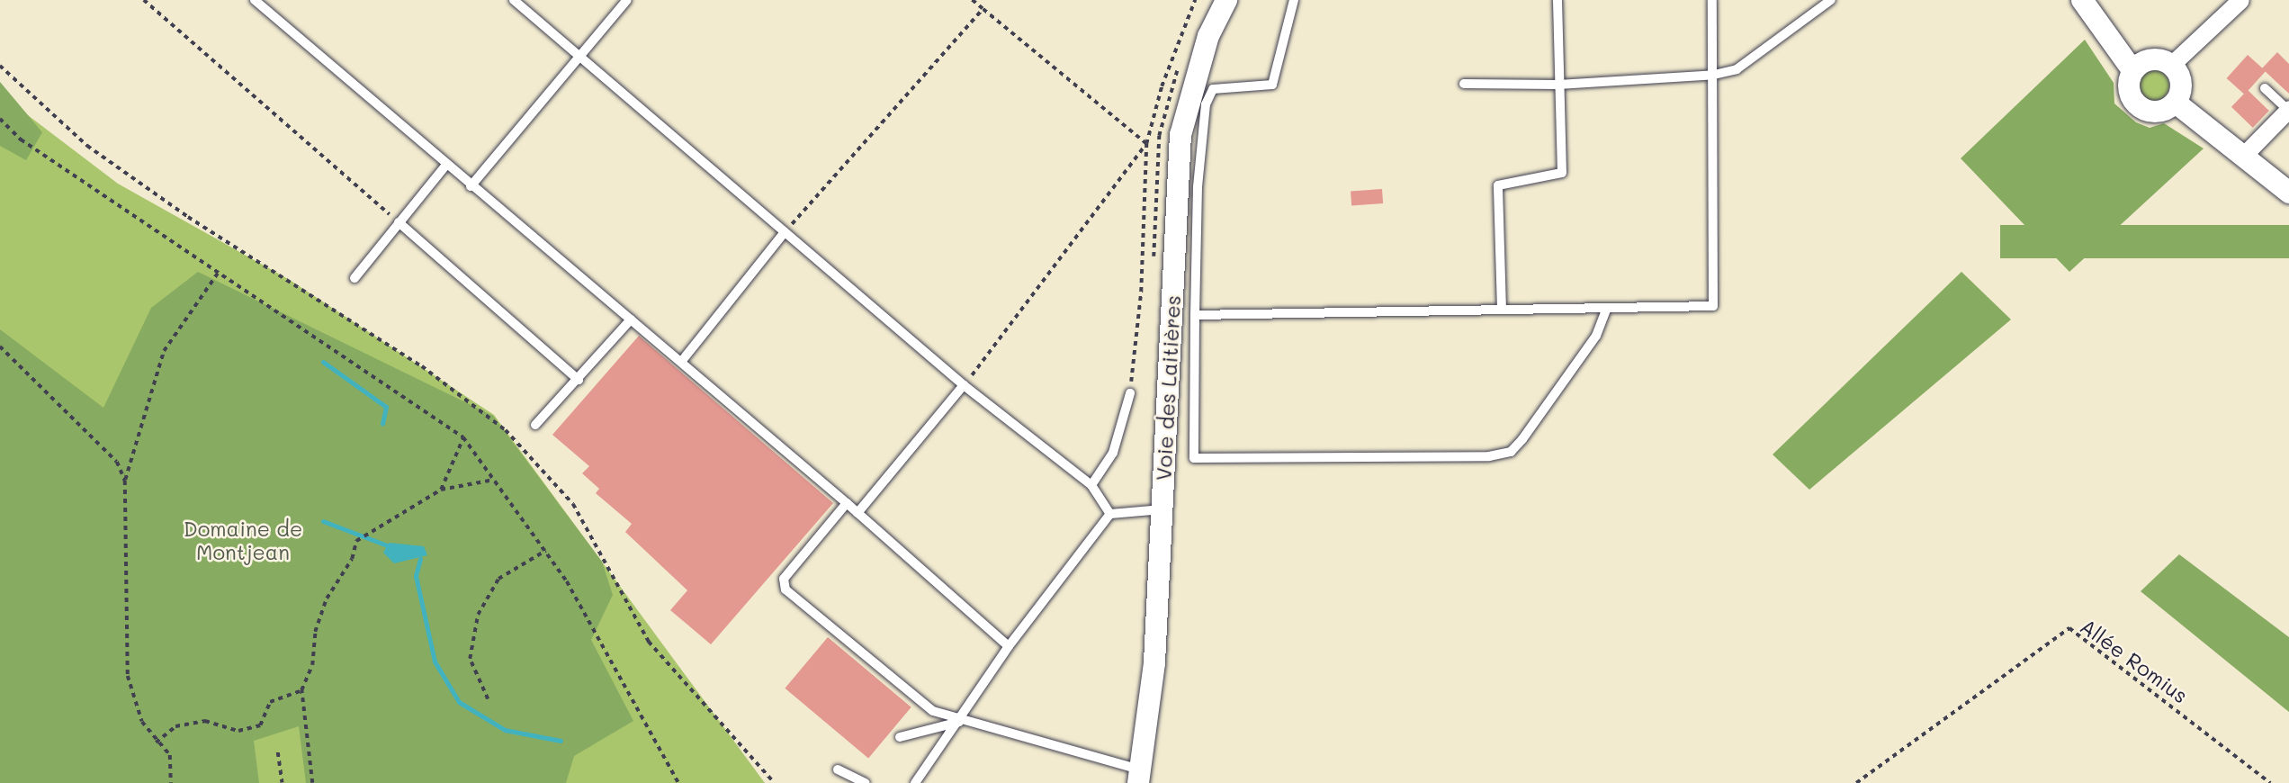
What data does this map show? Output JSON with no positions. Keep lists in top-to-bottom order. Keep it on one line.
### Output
{"streets":{"street":["Voie des Laitières"],"path":["Allée Romius"]},"parks":["Domaine de Montjean"]}
